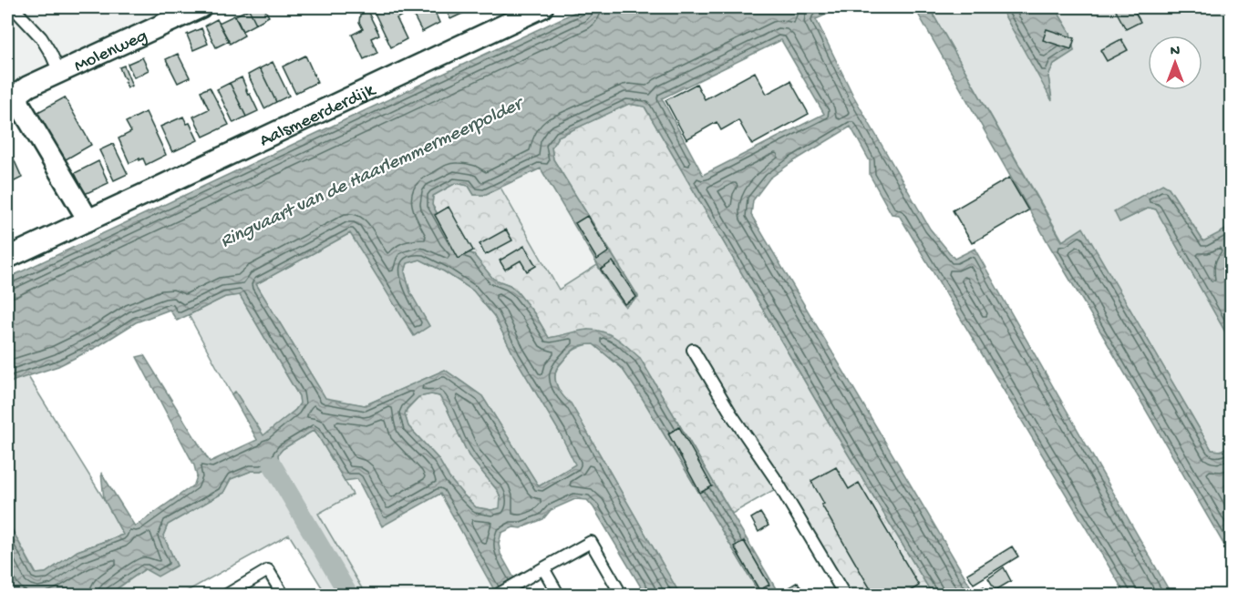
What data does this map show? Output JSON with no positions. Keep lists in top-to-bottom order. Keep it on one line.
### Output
{"streets":{"street":["Molenweg","Aalsmeerderdijk"]},"water":["Ringvaart van de Haarlemmermeerpolder"],"north":"top"}
